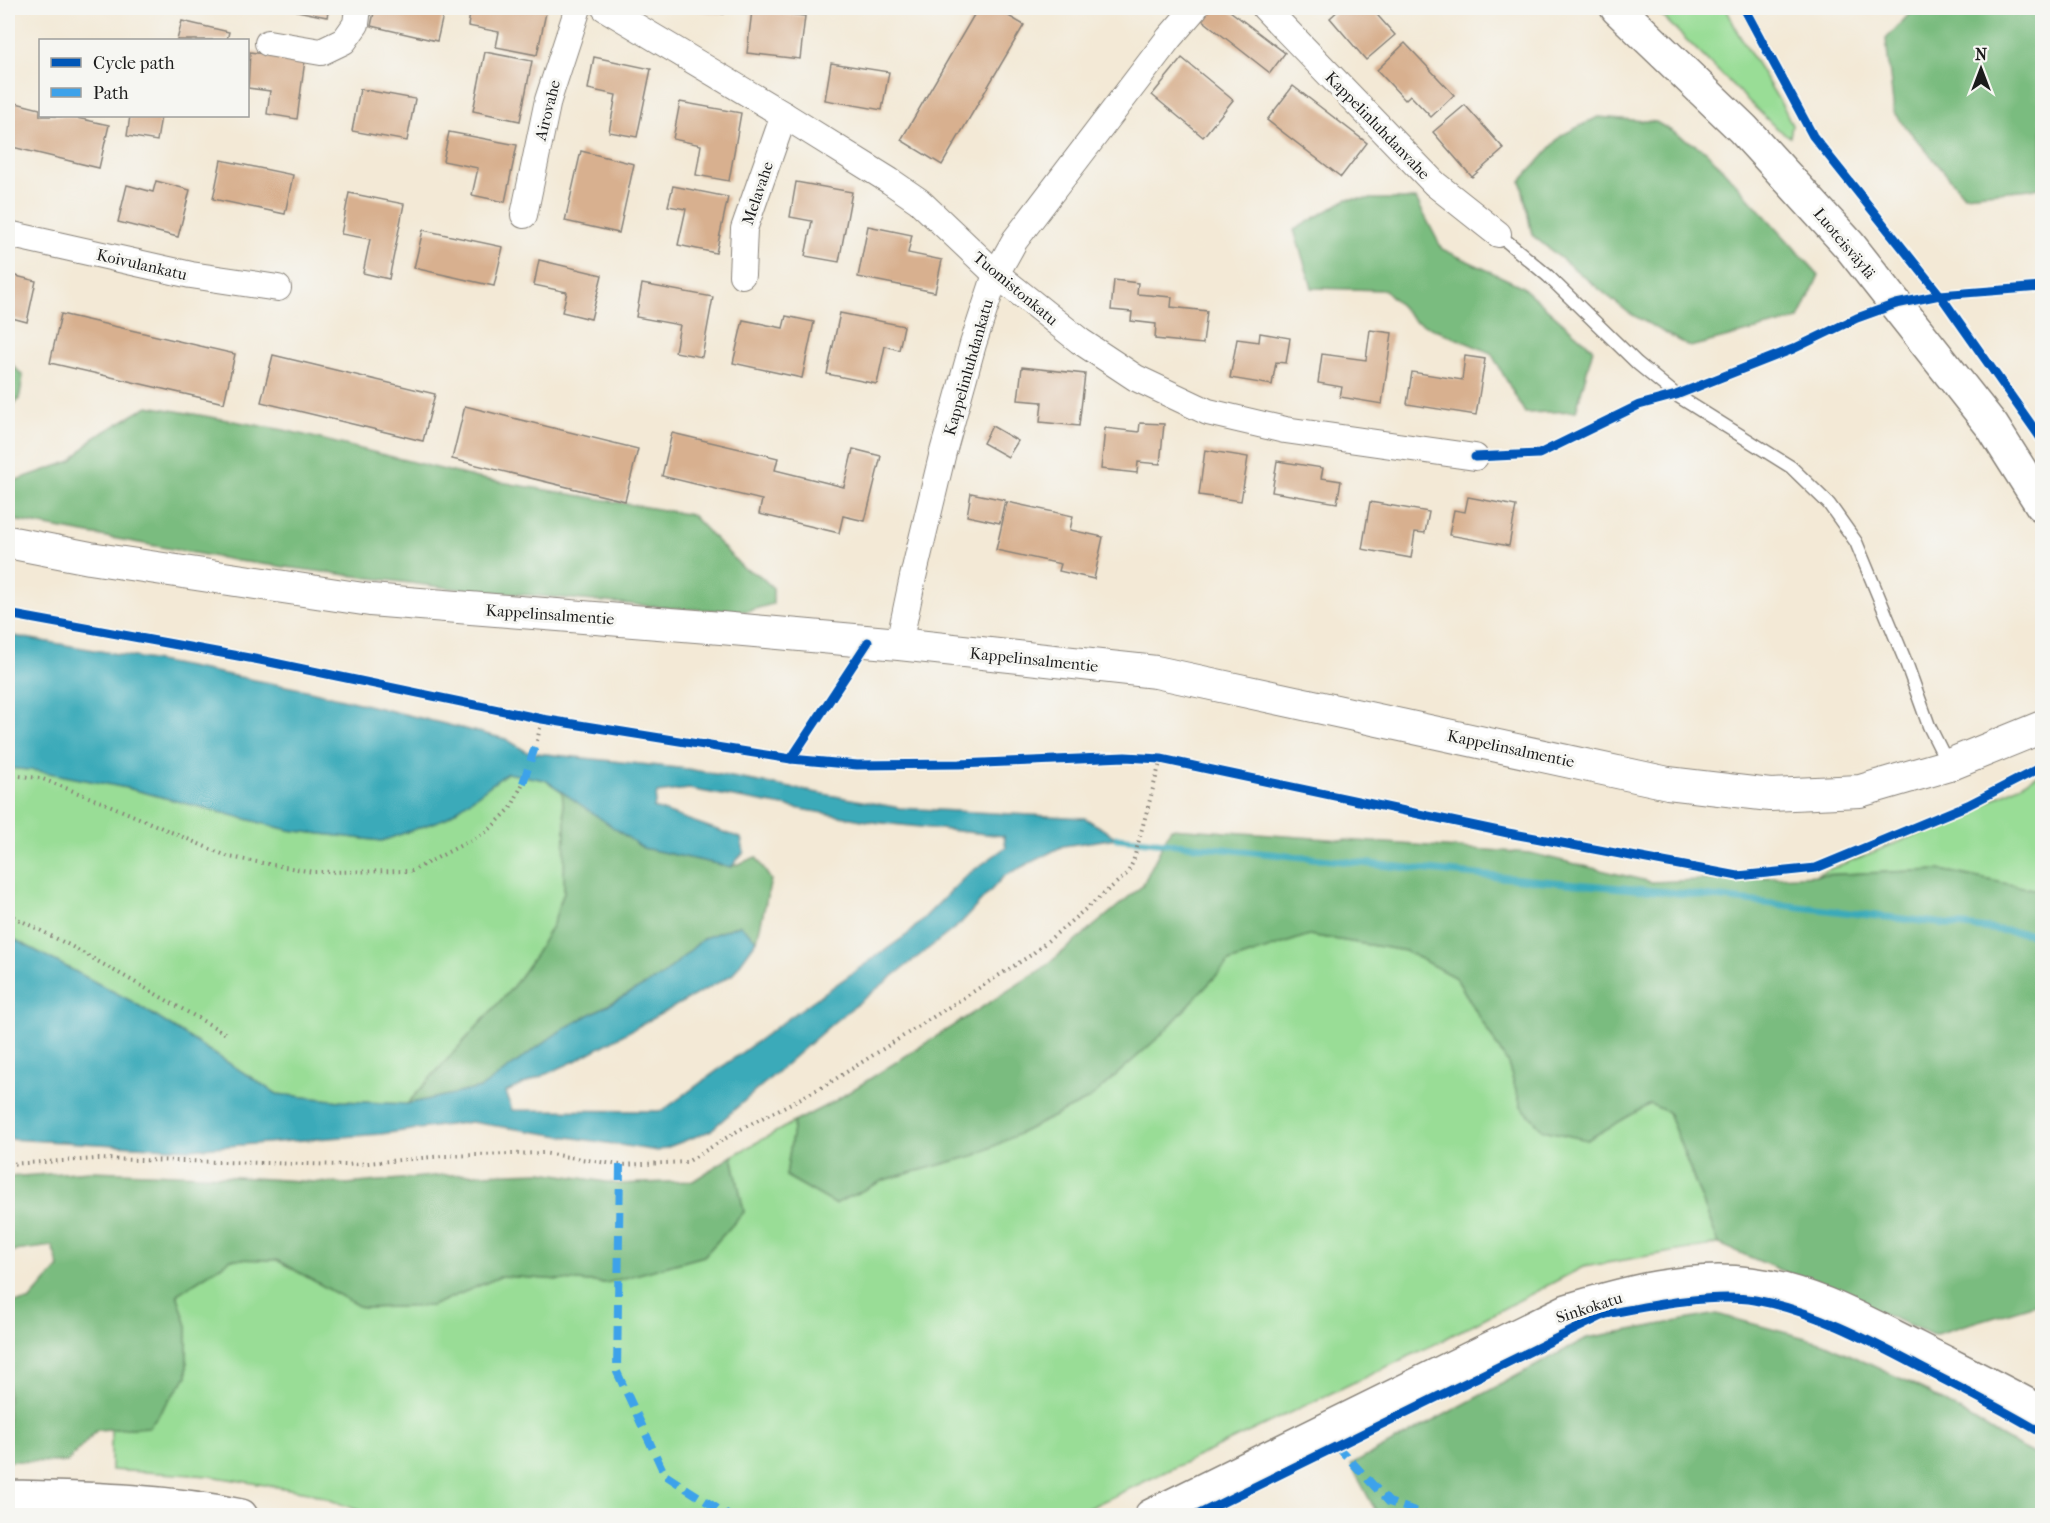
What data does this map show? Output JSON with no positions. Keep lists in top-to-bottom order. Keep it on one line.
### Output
{"streets":{"main road":["Luoteisväylä","Sinkokatu"],"street":["Airovahe","Kappelinluhdanvahe","Melavahe","Koivulankatu","Tuomistonkatu","Kappelinluhdankatu","Kappelinsalmentie"]},"crossings":[["Melavahe","Tuomistonkatu"],["Tuomistonkatu","Kappelinluhdankatu"],["Kappelinluhdankatu","Kappelinsalmentie"]],"legend":["Cycle path","Path"],"north":"top"}
